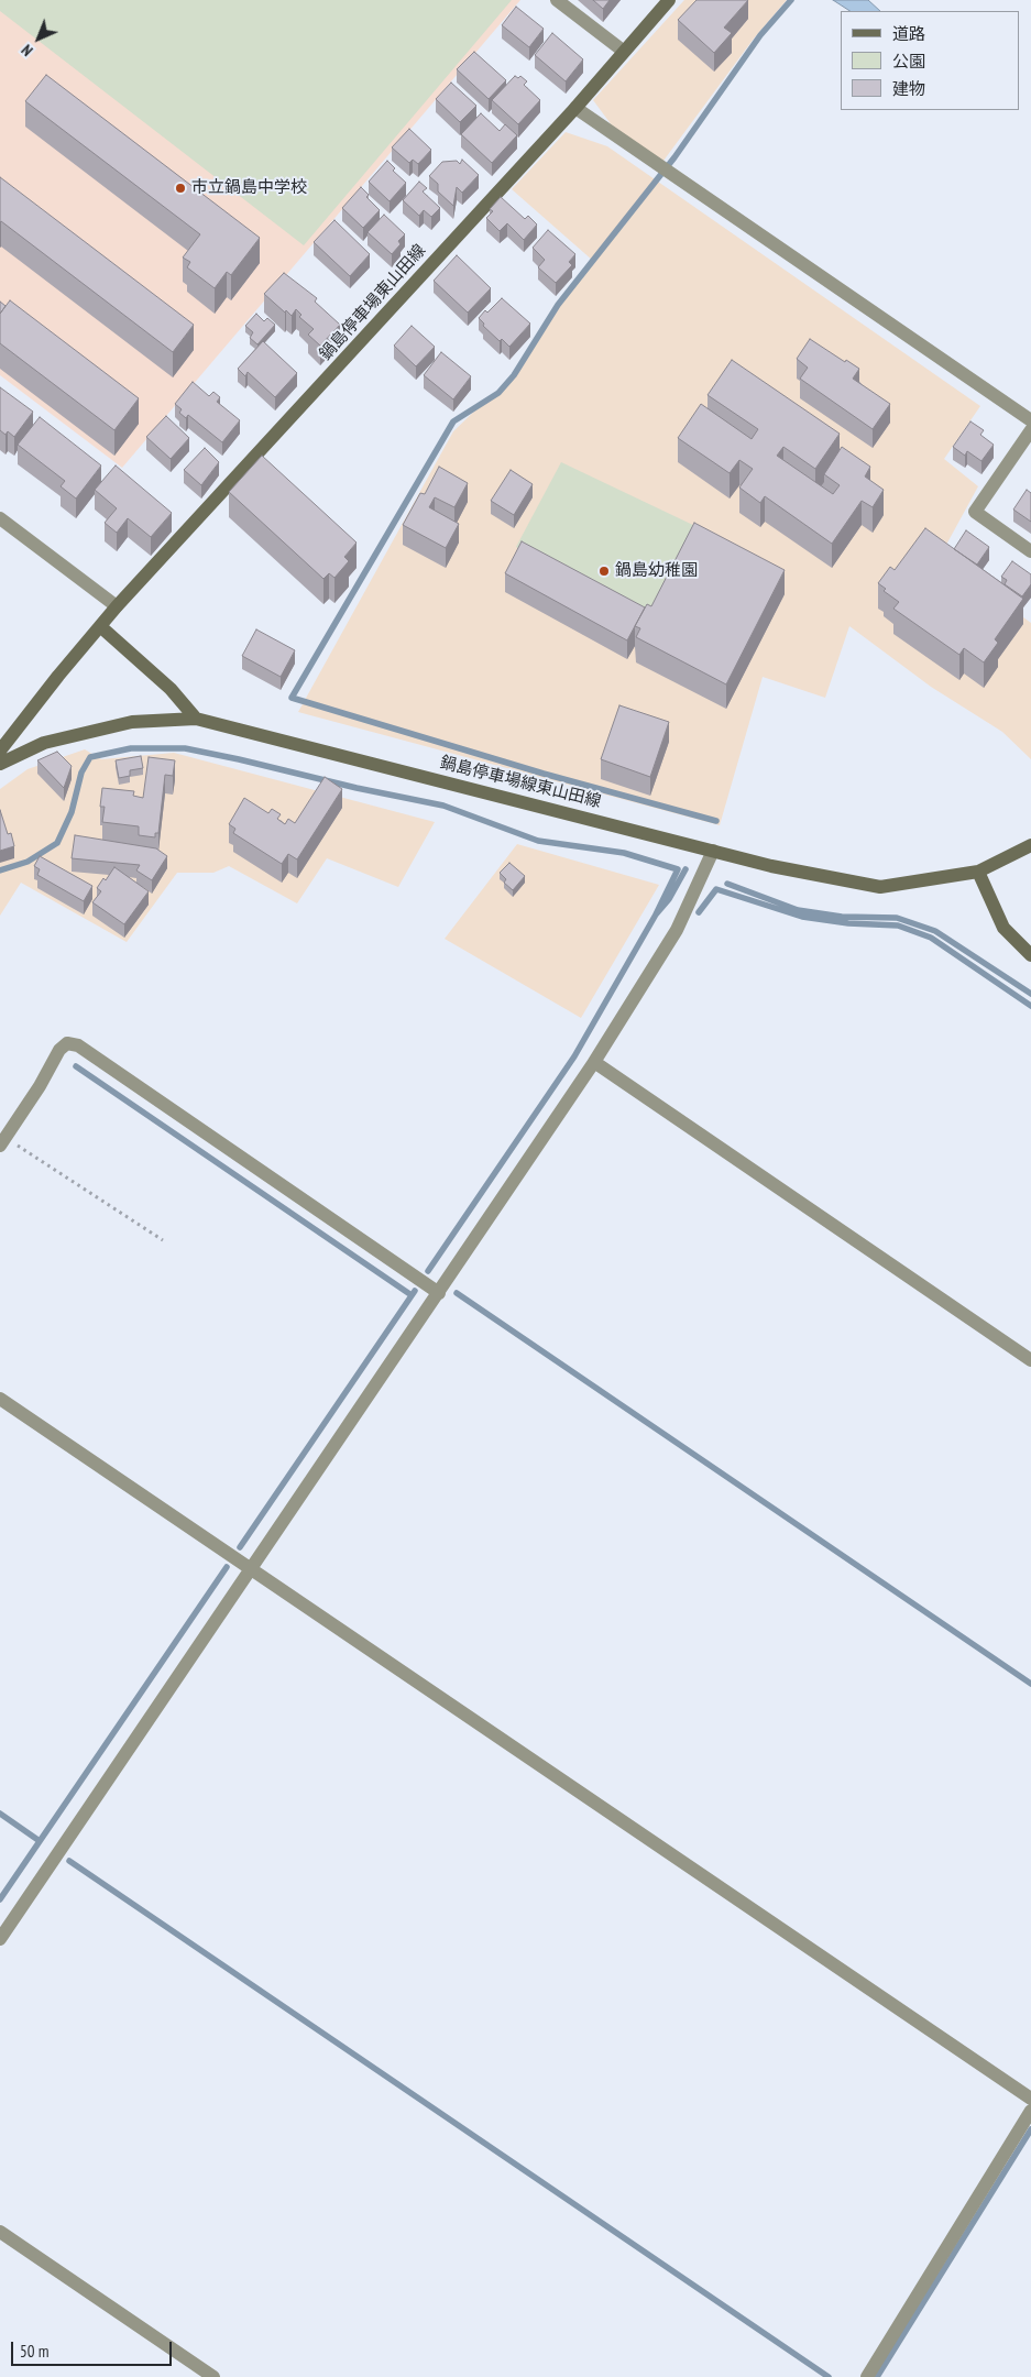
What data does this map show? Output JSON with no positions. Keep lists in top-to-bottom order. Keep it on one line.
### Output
{"streets":{"main road":["鍋島停車場東山田線","鍋島停車場線東山田線"]},"places":["市立鍋島中学校","鍋島幼稚園"],"legend":["道路","公園","建物"],"scale_bar":"50 m","north":"bottom left"}
